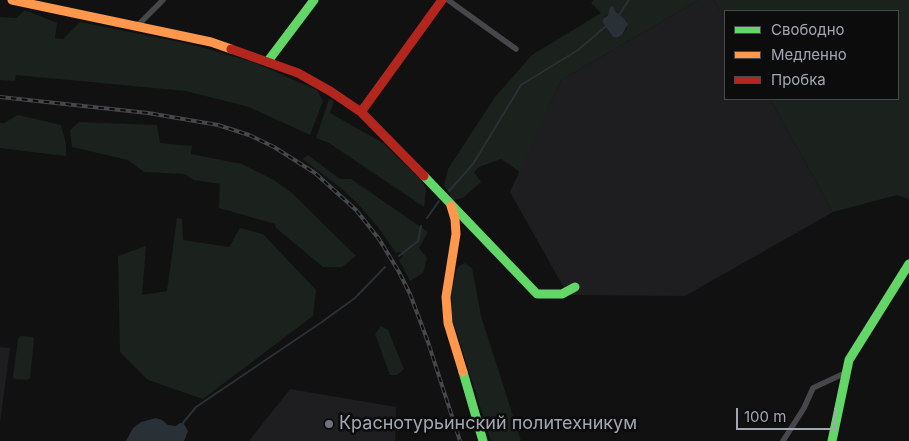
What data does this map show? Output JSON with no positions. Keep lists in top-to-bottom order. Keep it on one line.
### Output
{"places":["Краснотурьинский политехникум"],"legend":["Свободно","Медленно","Пробка"],"scale_bar":"100 m"}
